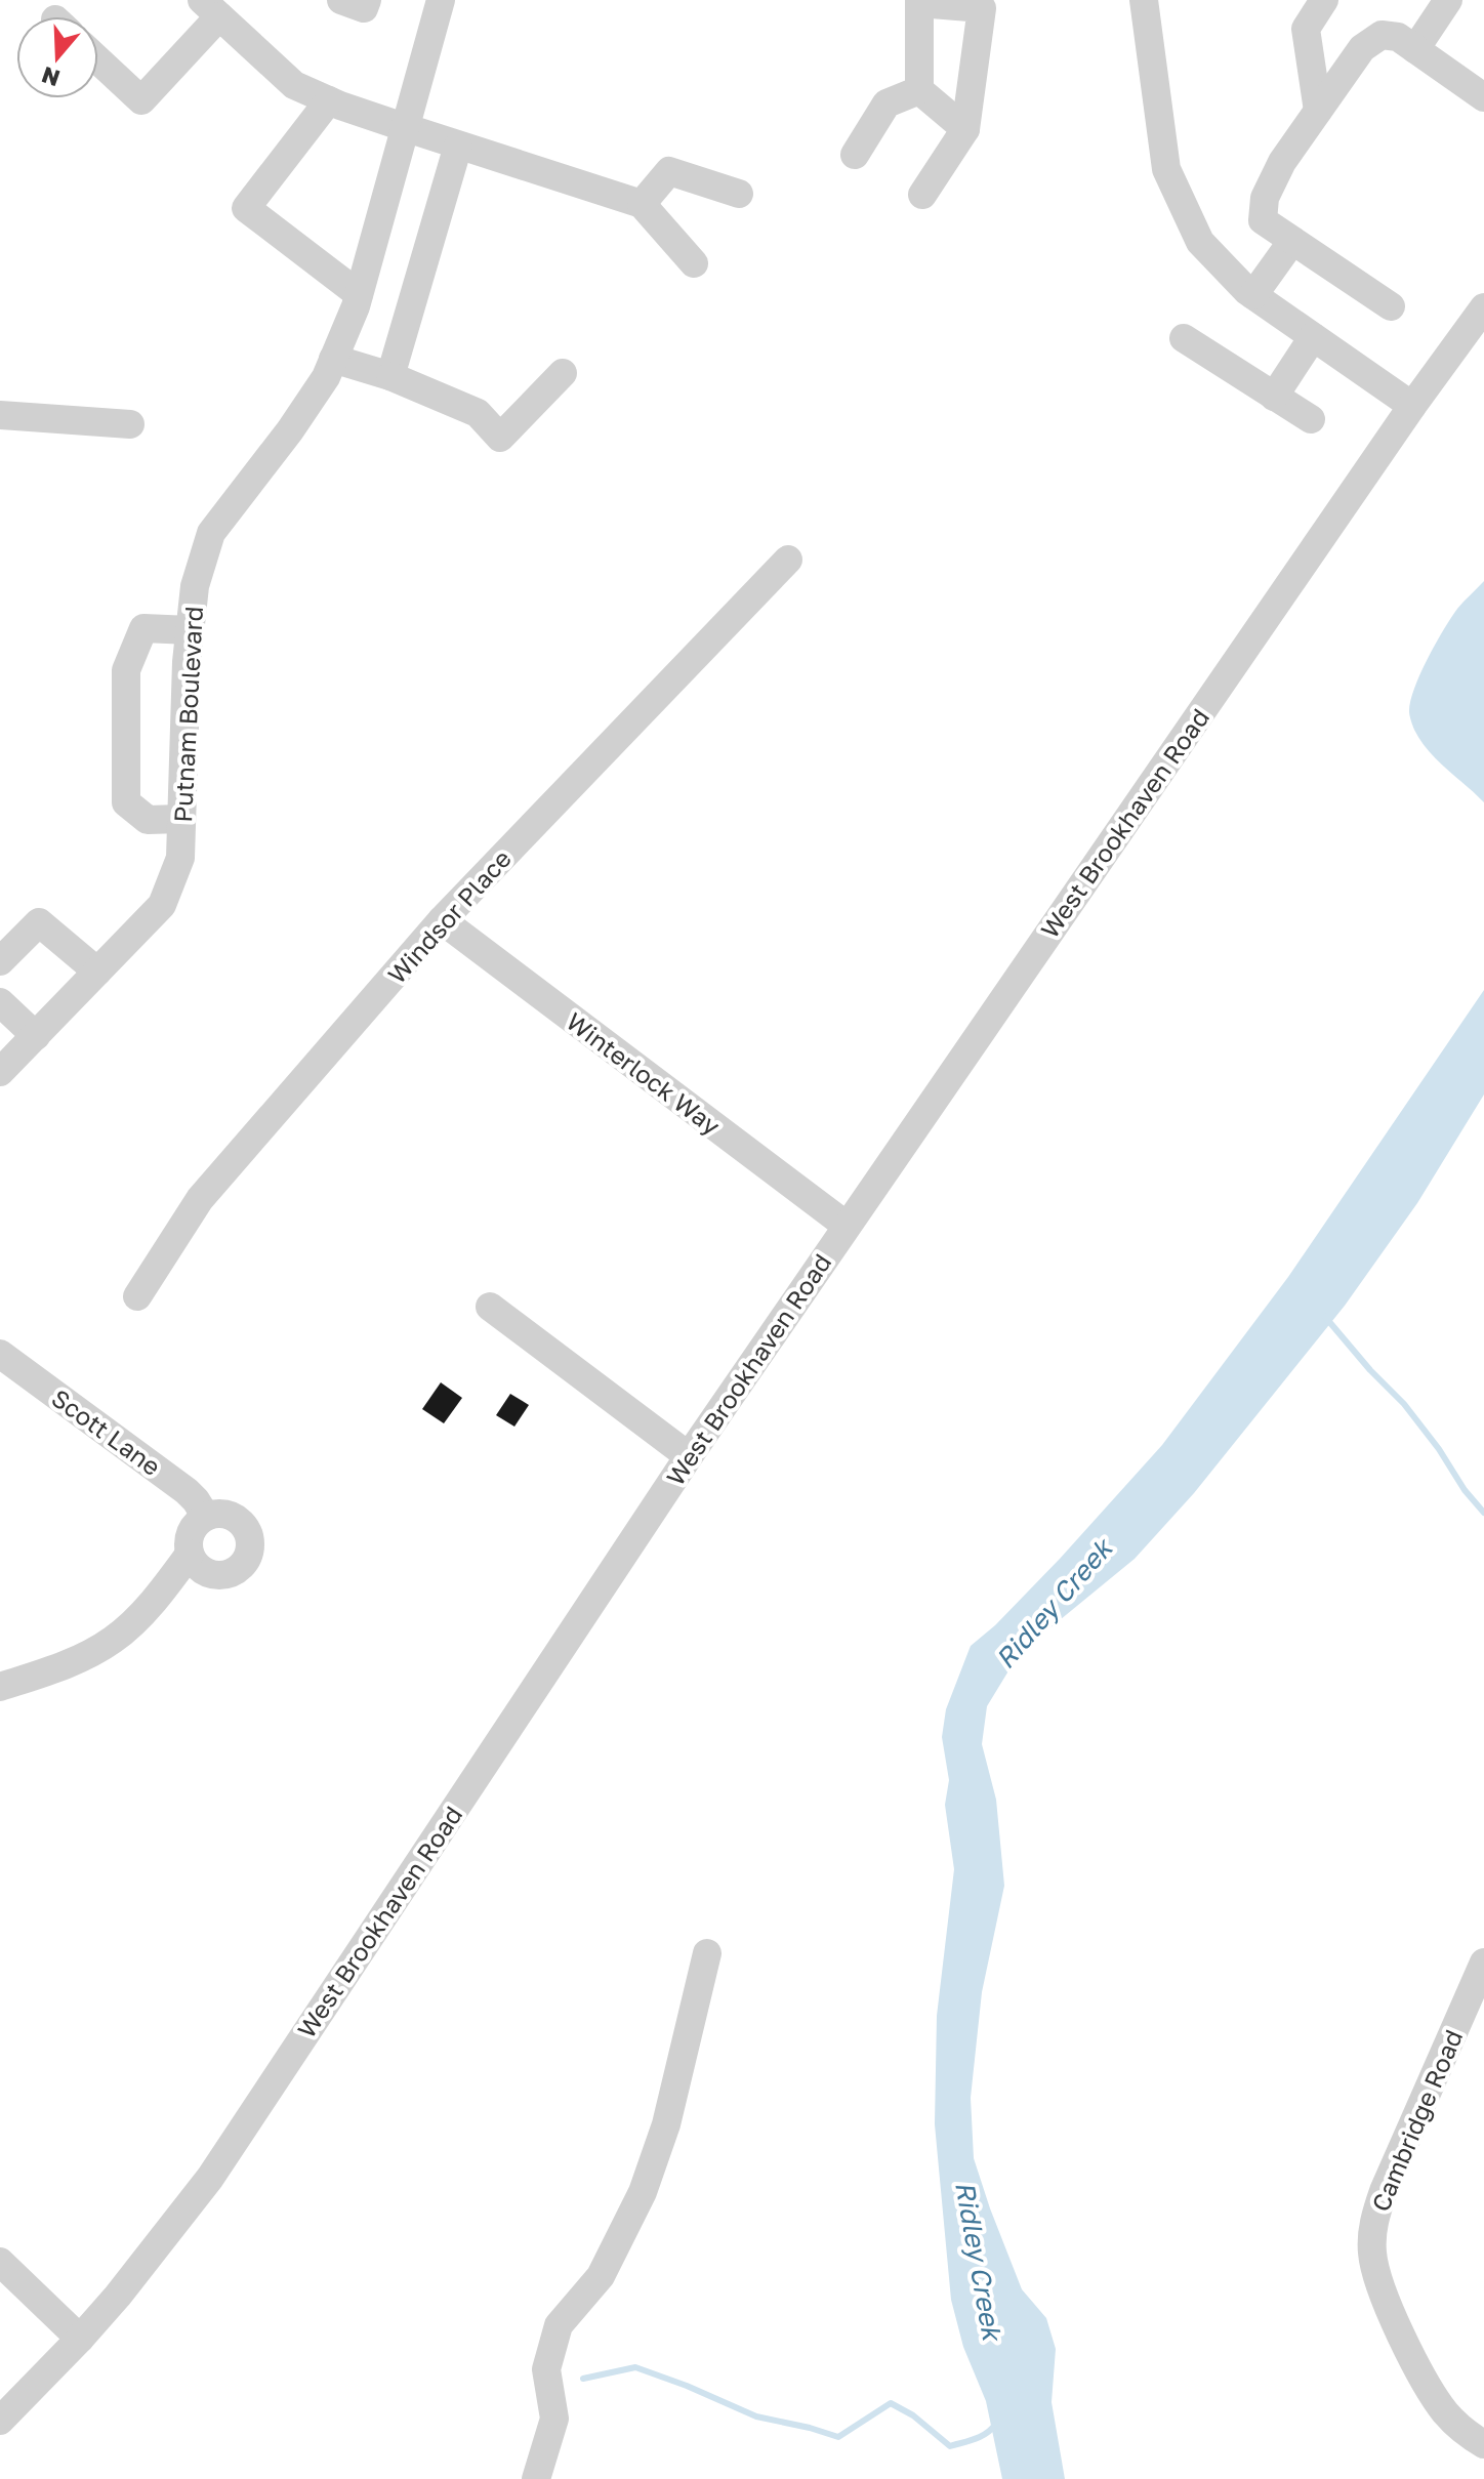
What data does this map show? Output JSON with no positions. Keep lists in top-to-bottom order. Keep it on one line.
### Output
{"streets":{"street":["Putnam Boulevard","West Brookhaven Road","Windsor Place","Winterlock Way","Scott Lane","Cambridge Road"]},"crossings":[["West Brookhaven Road","Winterlock Way"],["Windsor Place","Winterlock Way"]],"water":["Ridley Creek"],"north":"bottom"}
